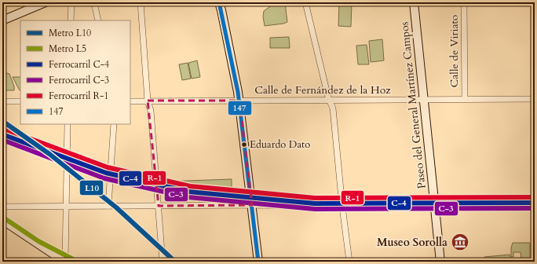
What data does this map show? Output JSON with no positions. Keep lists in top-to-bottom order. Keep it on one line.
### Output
{"streets":{"street":["Calle de Viriato","Calle de Fernández de la Hoz","Paseo del General Martínez Campos"]},"crossings":[["Calle de Viriato","Calle de Fernández de la Hoz"],["Calle de Fernández de la Hoz","Paseo del General Martínez Campos"]],"places":{"other":["Eduardo Dato"],"museum":["Museo Sorolla"]},"lines":["transit line 147","metro line L10","rail line R-1","rail line C-4","rail line C-3","metro line L5"],"legend":["Metro L10","Metro L5","Ferrocarril C-4","Ferrocarril C-3","Ferrocarril R-1","147"]}
